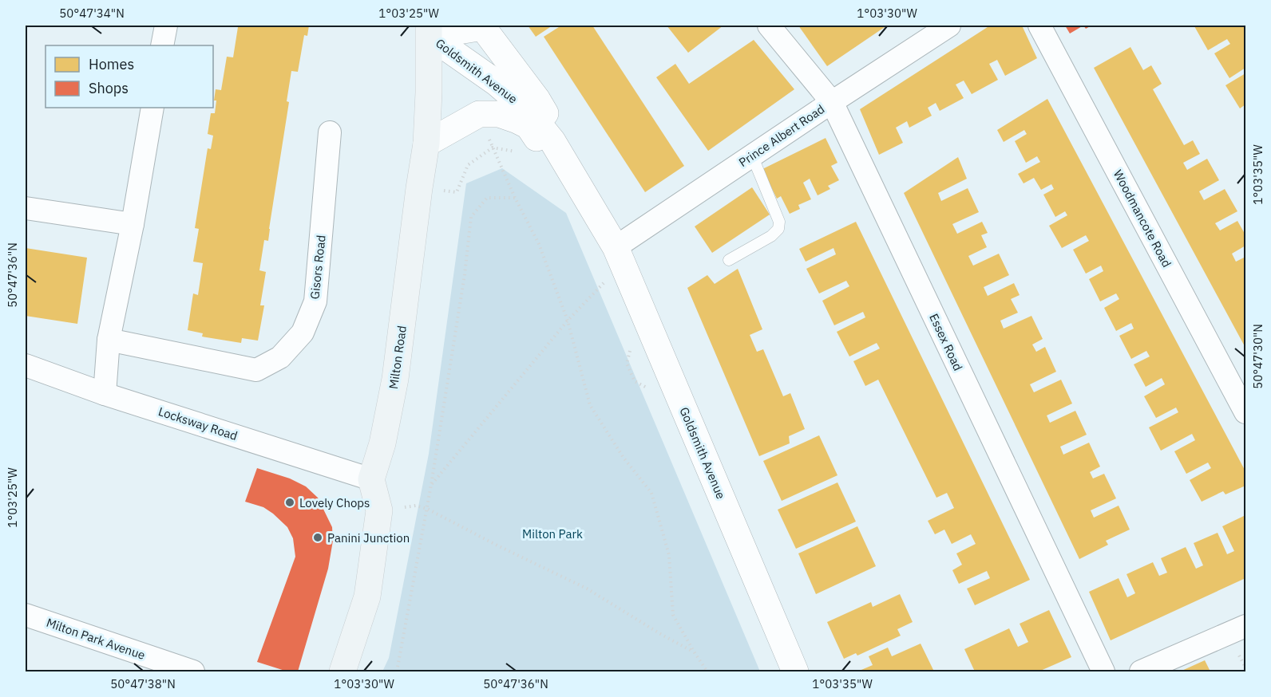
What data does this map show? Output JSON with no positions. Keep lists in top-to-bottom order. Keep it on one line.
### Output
{"streets":{"main road":["Goldsmith Avenue","Milton Road"],"street":["Prince Albert Road","Woodmancote Road","Gisors Road","Essex Road","Locksway Road","Milton Park Avenue"]},"crossings":[["Goldsmith Avenue","Prince Albert Road"],["Goldsmith Avenue","Milton Road"],["Prince Albert Road","Essex Road"],["Milton Road","Locksway Road"]],"parks":["Milton Park"],"places":["Lovely Chops","Panini Junction"],"legend":["Homes","Shops"],"coordinates":["50°47'34\"N","1°03'25\"W","1°03'30\"W","1°03'35\"W","50°47'36\"N","50°47'30\"N","50°47'38\"N"]}
